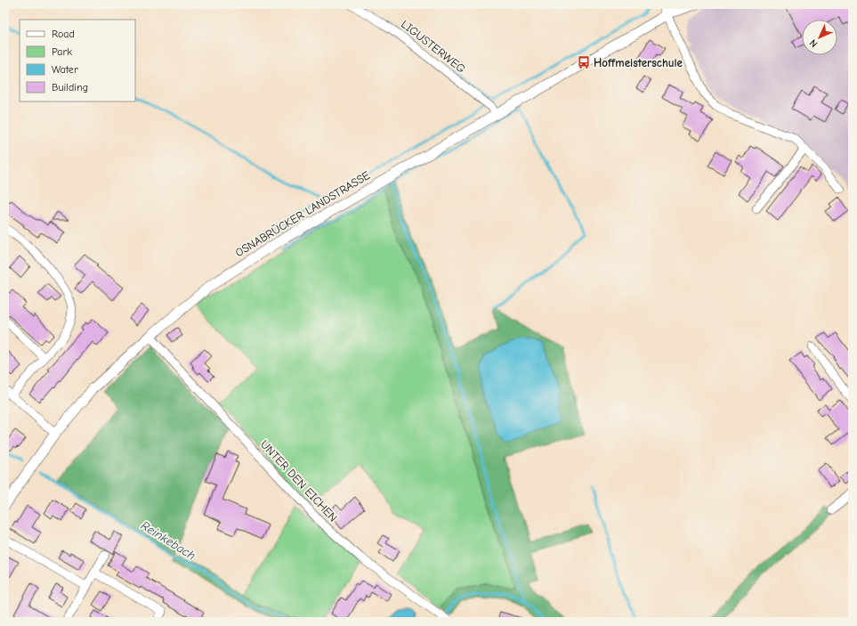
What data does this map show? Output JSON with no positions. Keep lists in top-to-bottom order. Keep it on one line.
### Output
{"streets":{"street":["LIGUSTERWEG","OSNABRÜCKER LANDSTRASSE","UNTER DEN EICHEN"]},"crossings":[["LIGUSTERWEG","OSNABRÜCKER LANDSTRASSE"],["OSNABRÜCKER LANDSTRASSE","UNTER DEN EICHEN"]],"water":["Reinkebach"],"places":{"bus stop":["Hoffmeisterschule"]},"legend":["Road","Park","Water","Building"],"north":"bottom left"}
